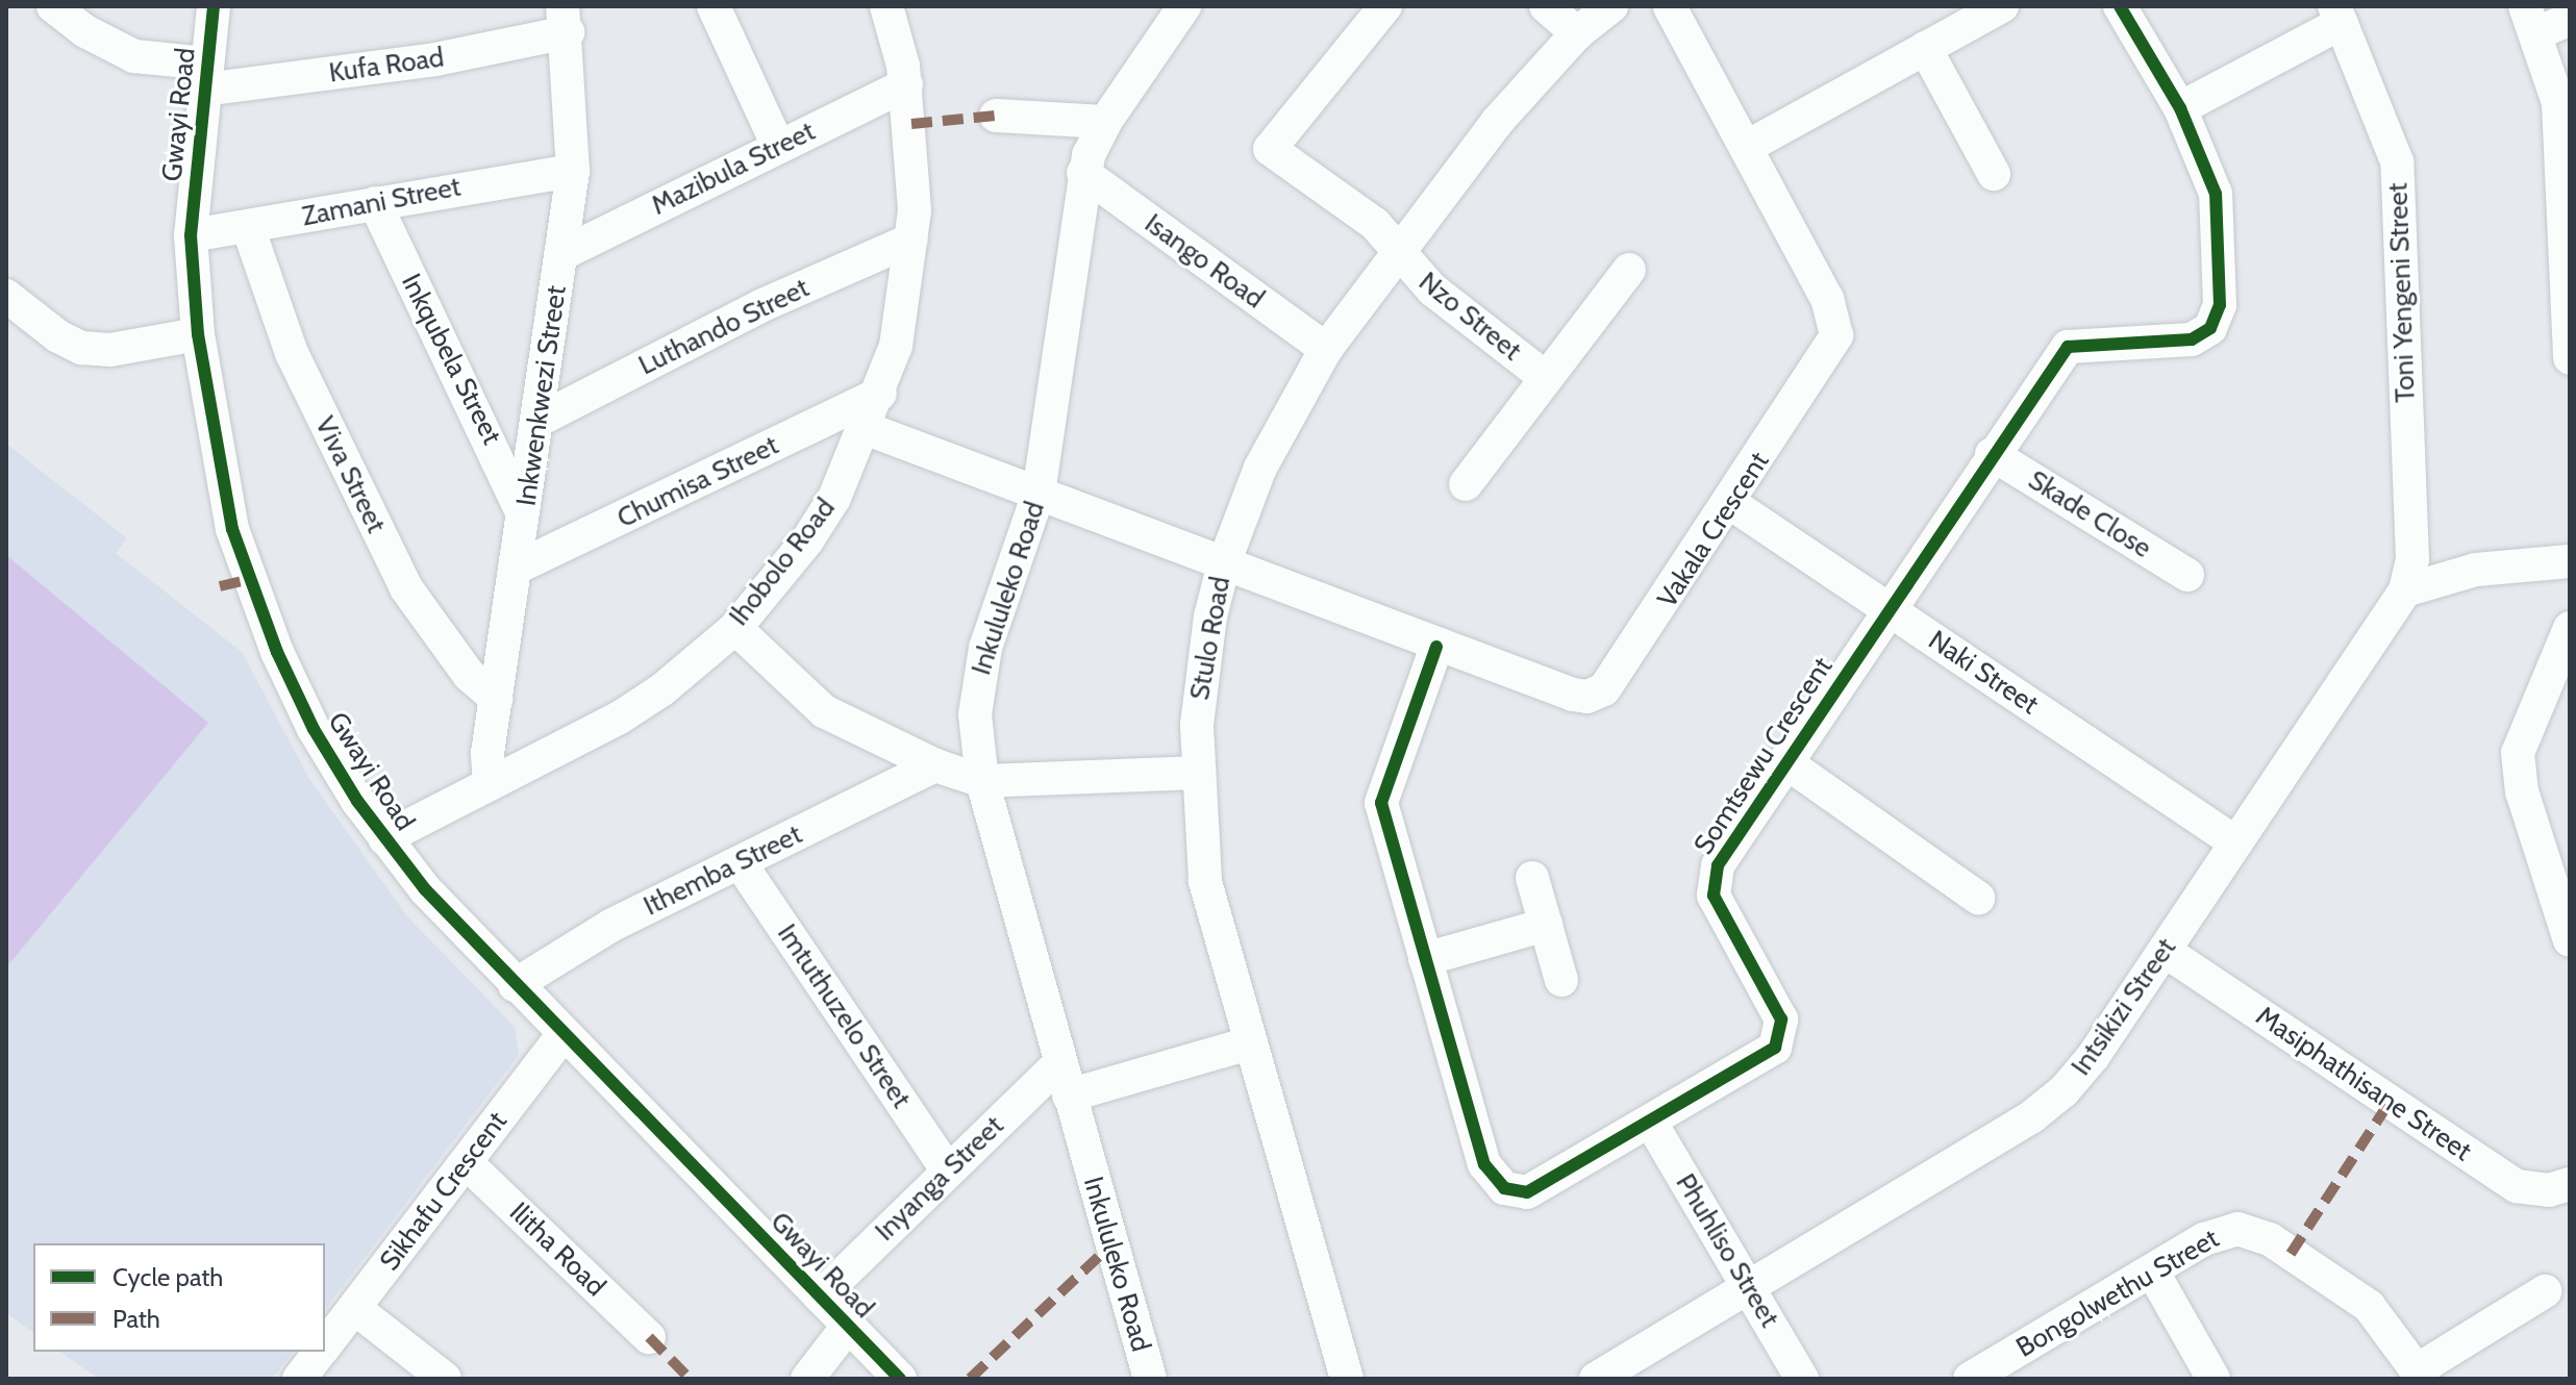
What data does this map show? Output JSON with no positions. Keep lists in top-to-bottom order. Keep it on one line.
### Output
{"streets":{"street":["Kufa Road","Gwayi Road","Mazibula Street","Zamani Street","Isango Road","Toni Yengeni Street","Nzo Street","Luthando Street","Inkqubela Street","Inkwenkwezi Street","Viva Street","Chumisa Street","Skade Close","Vakala Crescent","Ihobolo Road","Inkululeko Road","Stulo Road","Naki Street","Somtsewu Crescent","Ithemba Street","Intsikizi Street","Imtuthuzelo Street","Masiphathisane Street","Inyanga Street","Sikhafu Crescent","Ilitha Road","Phuhliso Street","Bongolwethu Street"]},"crossings":[["Kufa Road","Gwayi Road"],["Kufa Road","Inkwenkwezi Street"],["Gwayi Road","Zamani Street"],["Gwayi Road","Ihobolo Road"],["Gwayi Road","Ithemba Street"],["Gwayi Road","Inyanga Street"],["Gwayi Road","Sikhafu Crescent"],["Mazibula Street","Inkwenkwezi Street"],["Mazibula Street","Ihobolo Road"],["Zamani Street","Inkqubela Street"],["Zamani Street","Inkwenkwezi Street"],["Zamani Street","Viva Street"],["Isango Road","Inkululeko Road"],["Isango Road","Stulo Road"],["Toni Yengeni Street","Intsikizi Street"],["Nzo Street","Stulo Road"],["Luthando Street","Inkwenkwezi Street"],["Luthando Street","Ihobolo Road"],["Inkqubela Street","Inkwenkwezi Street"],["Inkwenkwezi Street","Viva Street"],["Inkwenkwezi Street","Chumisa Street"],["Inkwenkwezi Street","Ihobolo Road"],["Chumisa Street","Ihobolo Road"],["Skade Close","Somtsewu Crescent"],["Vakala Crescent","Ihobolo Road"],["Vakala Crescent","Inkululeko Road"],["Vakala Crescent","Stulo Road"],["Vakala Crescent","Naki Street"],["Vakala Crescent","Somtsewu Crescent"],["Inkululeko Road","Inyanga Street"],["Naki Street","Somtsewu Crescent"],["Naki Street","Intsikizi Street"],["Somtsewu Crescent","Phuhliso Street"],["Ithemba Street","Imtuthuzelo Street"],["Intsikizi Street","Masiphathisane Street"],["Intsikizi Street","Phuhliso Street"],["Imtuthuzelo Street","Inyanga Street"],["Sikhafu Crescent","Ilitha Road"]],"legend":["Cycle path","Path"]}
